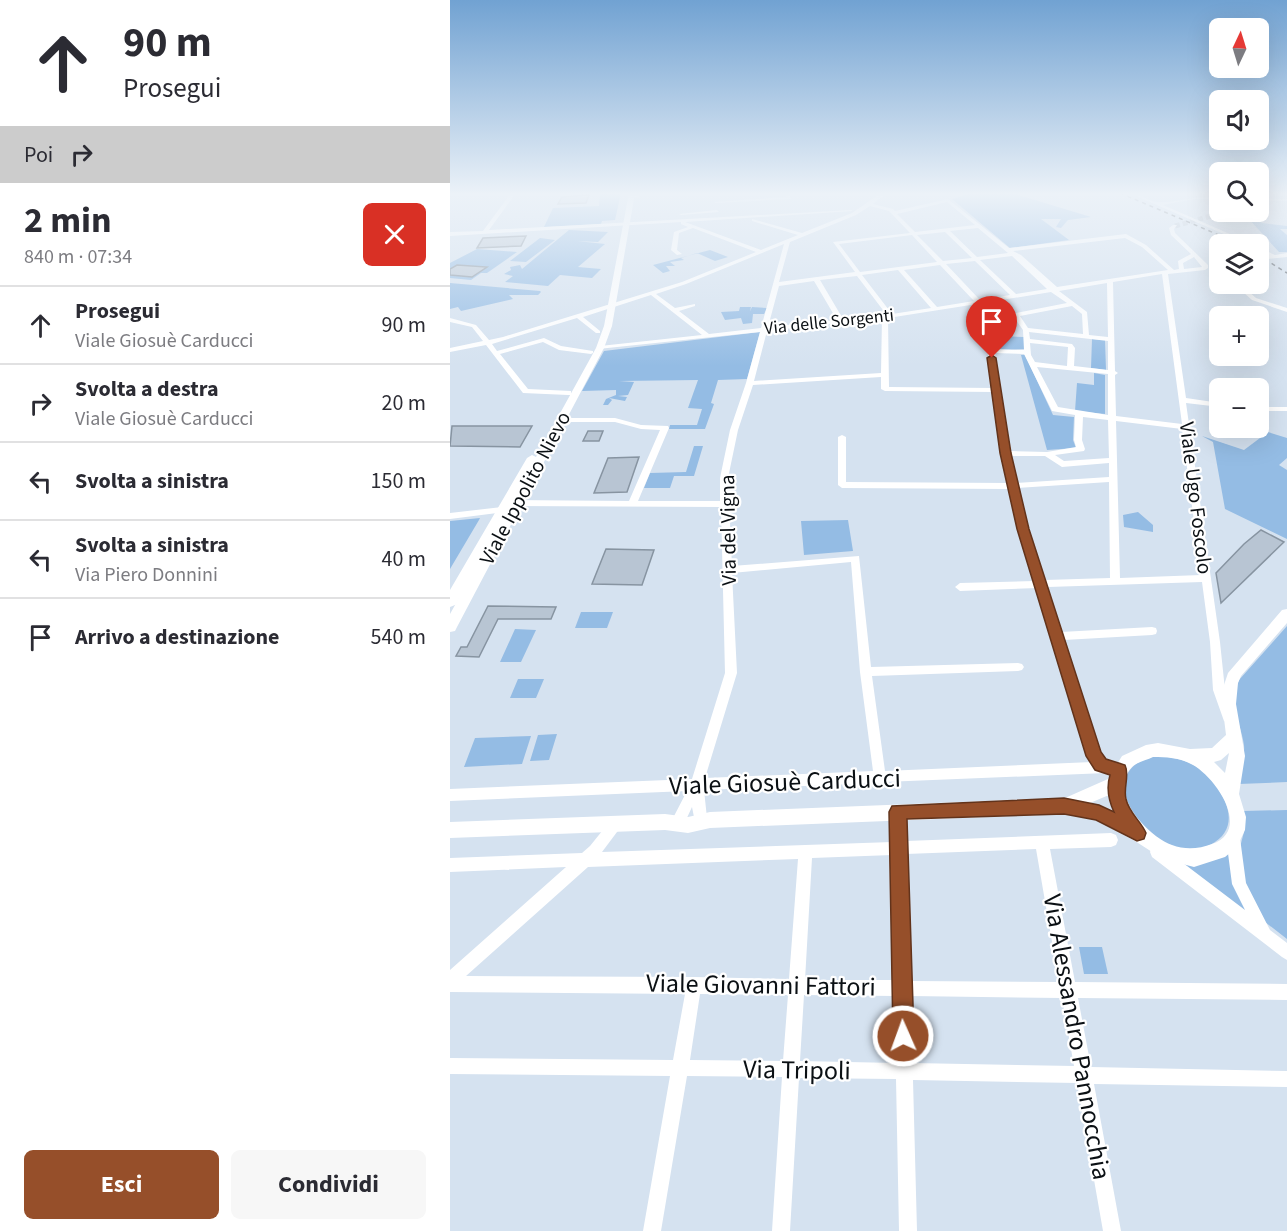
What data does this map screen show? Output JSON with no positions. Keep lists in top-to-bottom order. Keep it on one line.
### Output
{"streets":{"main road":["Viale Ippolito Nievo","Viale Giosuè Carducci"],"street":["Via delle Sorgenti","Viale Ugo Foscolo","Via del Vigna","Viale Giovanni Fattori","Via Alessandro Pannocchia","Via Tripoli"]},"crossings":[["Via delle Sorgenti","Viale Ippolito Nievo"],["Via delle Sorgenti","Viale Ugo Foscolo"],["Via delle Sorgenti","Via del Vigna"],["Via del Vigna","Viale Giosuè Carducci"],["Viale Giosuè Carducci","Viale Giovanni Fattori"],["Viale Giosuè Carducci","Via Tripoli"],["Viale Giovanni Fattori","Via Alessandro Pannocchia"],["Via Alessandro Pannocchia","Via Tripoli"]],"north":"top","page":{"turn":["90 m","Prosegui"],"map_buttons":["+","−"],"then":"Poi","heading":["2 min","840 m · 07:34"],"list":[{"name":"Prosegui","note":"Viale Giosuè Carducci","value":"90 m"},{"name":"Svolta a destra","note":"Viale Giosuè Carducci","value":"20 m"},{"name":"Svolta a sinistra","value":"150 m"},{"name":"Svolta a sinistra","note":"Via Piero Donnini","value":"40 m"},{"name":"Arrivo a destinazione","value":"540 m"}],"buttons":["Esci","Condividi"]}}
